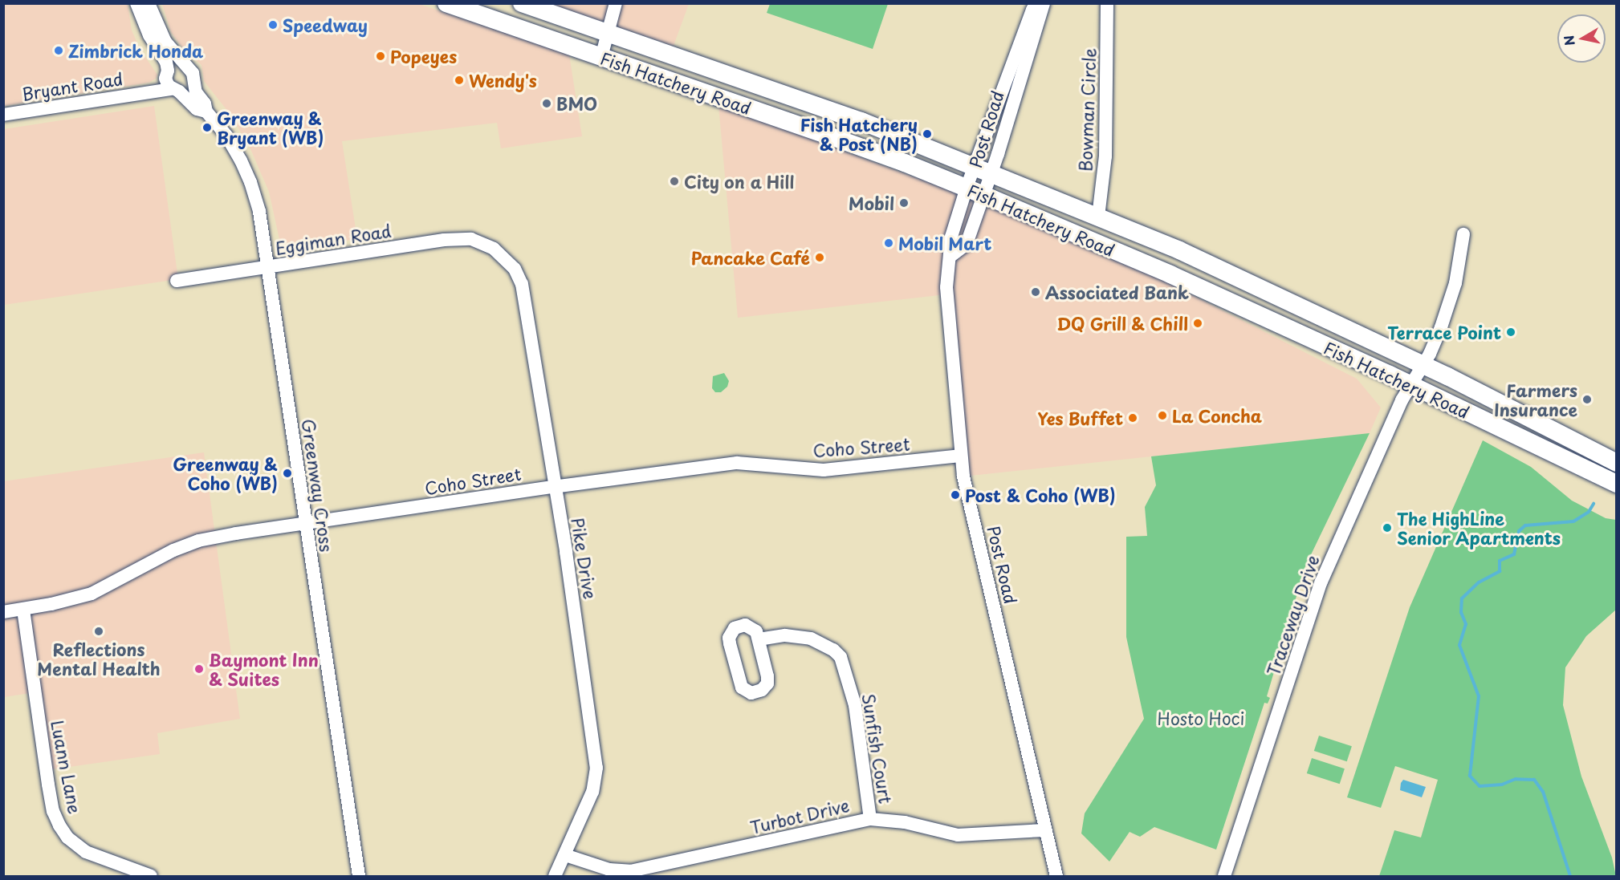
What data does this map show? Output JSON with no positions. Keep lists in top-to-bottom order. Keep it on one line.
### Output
{"streets":{"main road":["Fish Hatchery Road"],"street":["Bryant Road","Bowman Circle","Post Road","Eggiman Road","Coho Street","Greenway Cross","Pike Drive","Traceway Drive","Sunfish Court","Luann Lane","Turbot Drive"]},"crossings":[["Fish Hatchery Road","Bowman Circle"],["Fish Hatchery Road","Post Road"],["Fish Hatchery Road","Traceway Drive"],["Bryant Road","Greenway Cross"],["Post Road","Coho Street"],["Post Road","Turbot Drive"],["Eggiman Road","Greenway Cross"],["Eggiman Road","Pike Drive"],["Coho Street","Greenway Cross"],["Coho Street","Pike Drive"],["Coho Street","Luann Lane"],["Pike Drive","Turbot Drive"],["Sunfish Court","Turbot Drive"]],"parks":["Hosto Hoci"],"places":["Speedway","Zimbrick Honda","Popeyes","Wendy's","BMO","Greenway & Bryant (WB)","Fish Hatchery & Post (NB)","City on a Hill","Mobil","Mobil Mart","Pancake Café","Associated Bank","DQ Grill & Chill","Terrace Point","Farmers Insurance","La Concha","Yes Buffet","Greenway & Coho (WB)","Post & Coho (WB)","The HighLine Senior Apartments","Reflections Mental Health","Baymont Inn & Suites"],"north":"left"}
